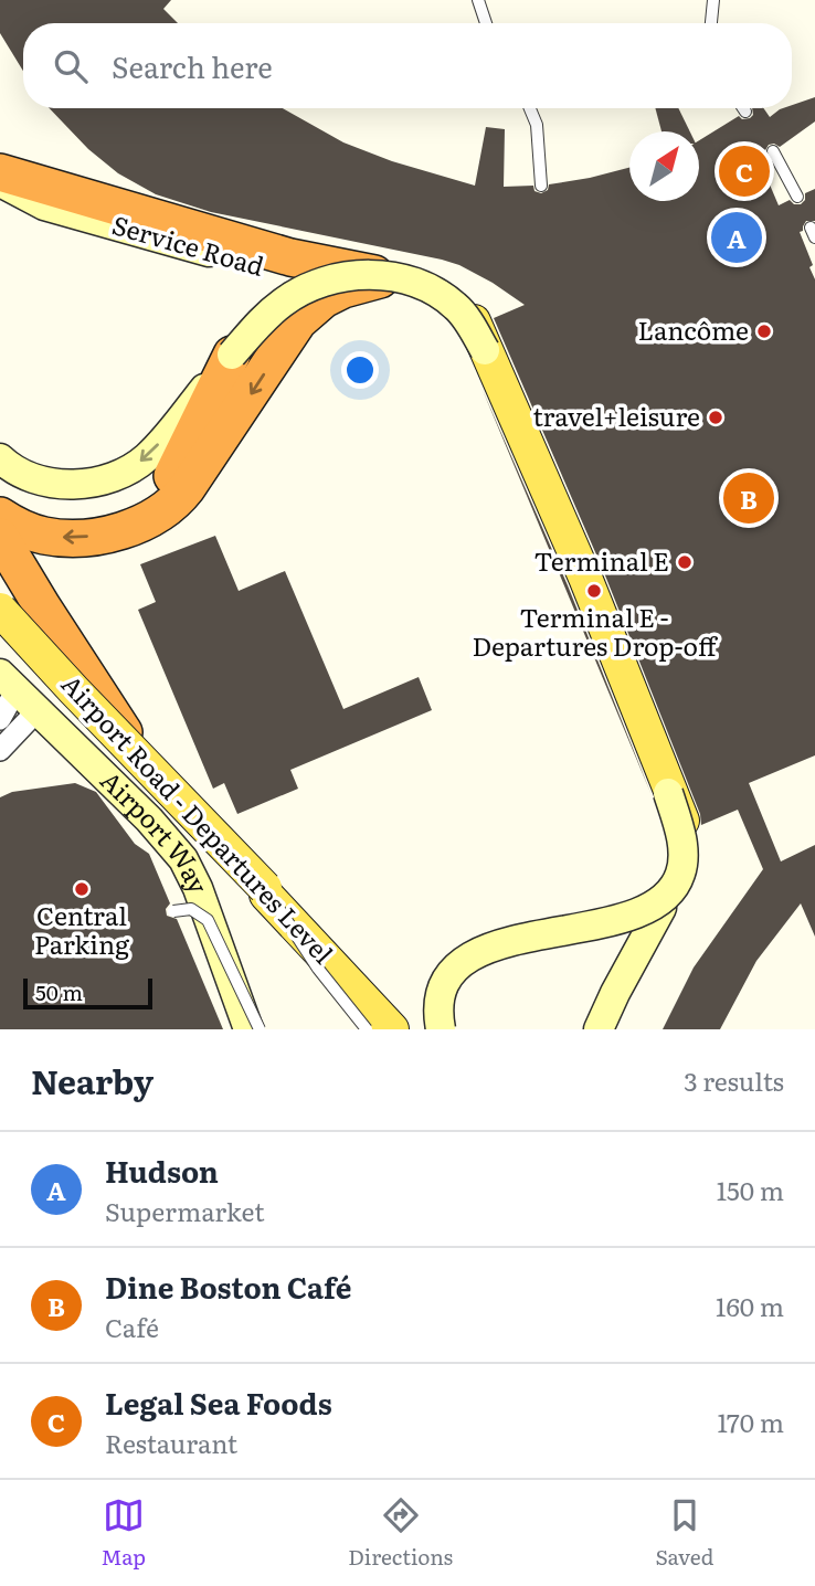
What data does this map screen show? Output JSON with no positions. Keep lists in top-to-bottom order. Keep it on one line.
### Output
{"streets":{"main road":["Service Road","Airport Road - Departures Level","Airport Way"]},"crossings":[["Airport Road - Departures Level","Airport Way"]],"places":["Lancôme","travel+leisure","Terminal E","Terminal E - Departures Drop-off","Central Parking"],"scale_bar":"50 m","north":"top right","page":{"search":"Search here","pins":["C","A","B"],"scale":"50 m","heading":["Nearby","3 results"],"list":[{"mark":"A","name":"Hudson","note":"Supermarket","value":"150 m"},{"mark":"B","name":"Dine Boston Café","note":"Café","value":"160 m"},{"mark":"C","name":"Legal Sea Foods","note":"Restaurant","value":"170 m"}],"nav":["Map","Directions","Saved"]}}
